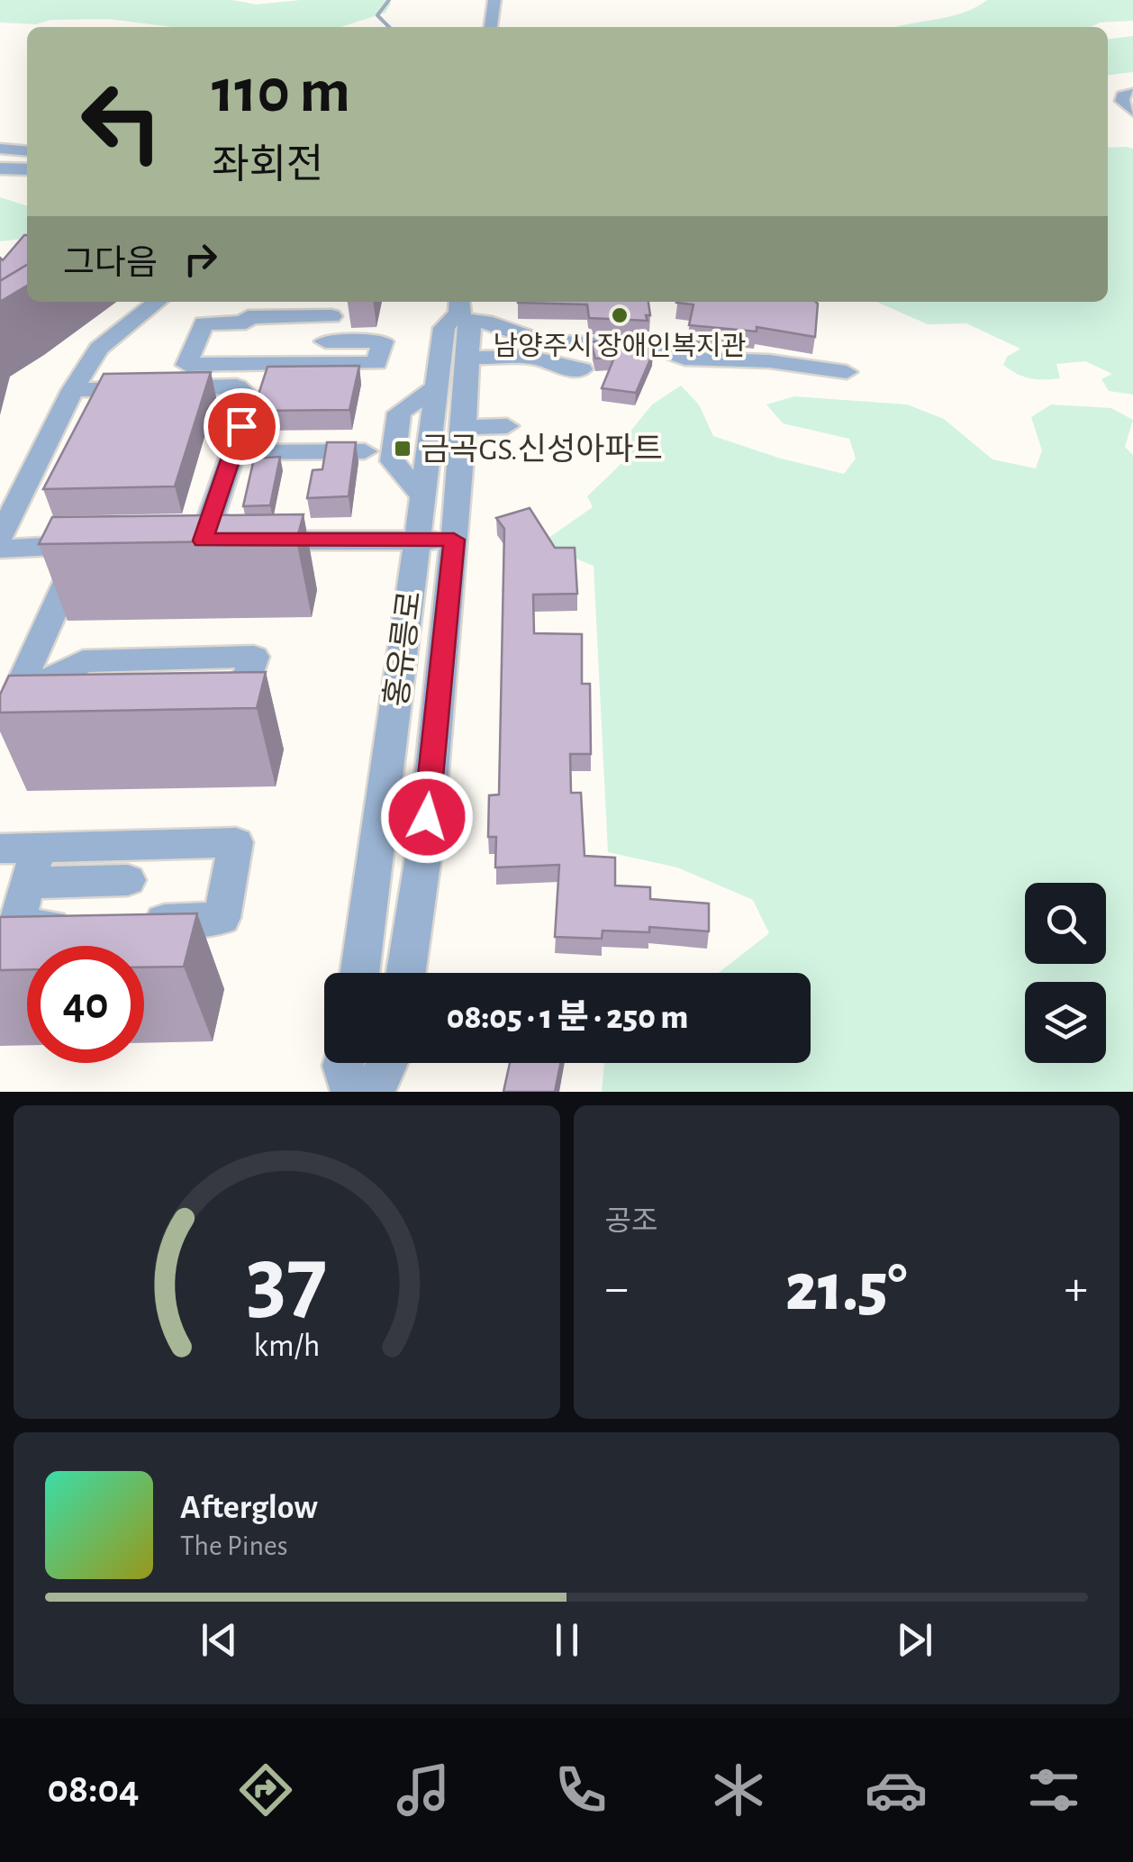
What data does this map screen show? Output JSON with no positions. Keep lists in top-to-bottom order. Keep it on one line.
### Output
{"streets":{"street":["홍유릉로"]},"places":{"other":["남양주시 장애인복지관"],"transit":["금곡GS.신성아파트"]},"page":{"turn":["110 m","좌회전"],"then":"그다음","limit":"40","trip":"08:05 · 1 분 · 250 m","tile":"공조","heat":["−","21.5°","+"],"song":["Afterglow","The Pines"],"tabs":"08:04","gauge":["37","km/h"]}}
